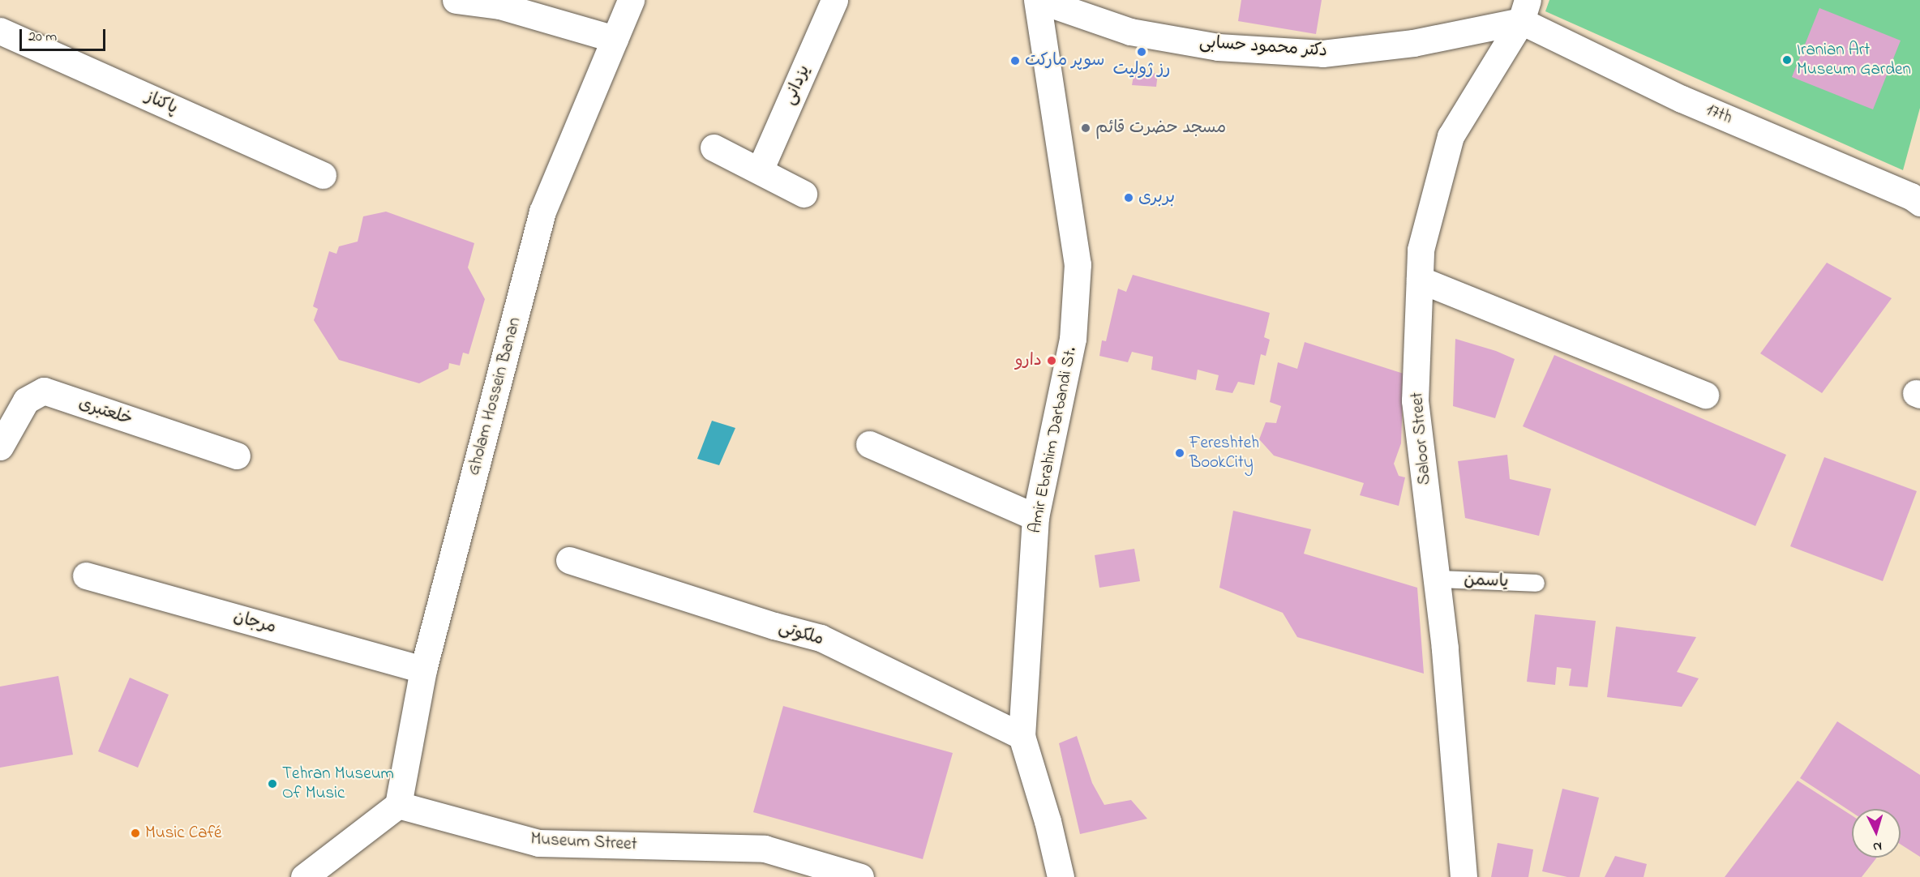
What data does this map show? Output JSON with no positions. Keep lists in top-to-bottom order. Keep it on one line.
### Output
{"streets":{"street":["دکتر محمود حسابی","یزدانی","پاکناز","17th","Gholam Hossein Banan","خلعتبری","Saloor Street","Amir Ebrahim Darbandi St.","مرجان","ملکوتی","Museum Street"],"lane":["یاسمن"]},"crossings":[["دکتر محمود حسابی","17th"],["دکتر محمود حسابی","Saloor Street"],["دکتر محمود حسابی","Amir Ebrahim Darbandi St."],["17th","Saloor Street"],["Gholam Hossein Banan","مرجان"],["Gholam Hossein Banan","Museum Street"],["Saloor Street","یاسمن"],["Amir Ebrahim Darbandi St.","ملکوتی"]],"places":["رز ژولیت","Iranian Art Museum Garden","سوپر مارکت","مسجد حضرت قائم","بربری","دارو","Fereshteh BookCity","Tehran Museum Of Music","Music Café"],"scale_bar":"20 m","north":"bottom"}
